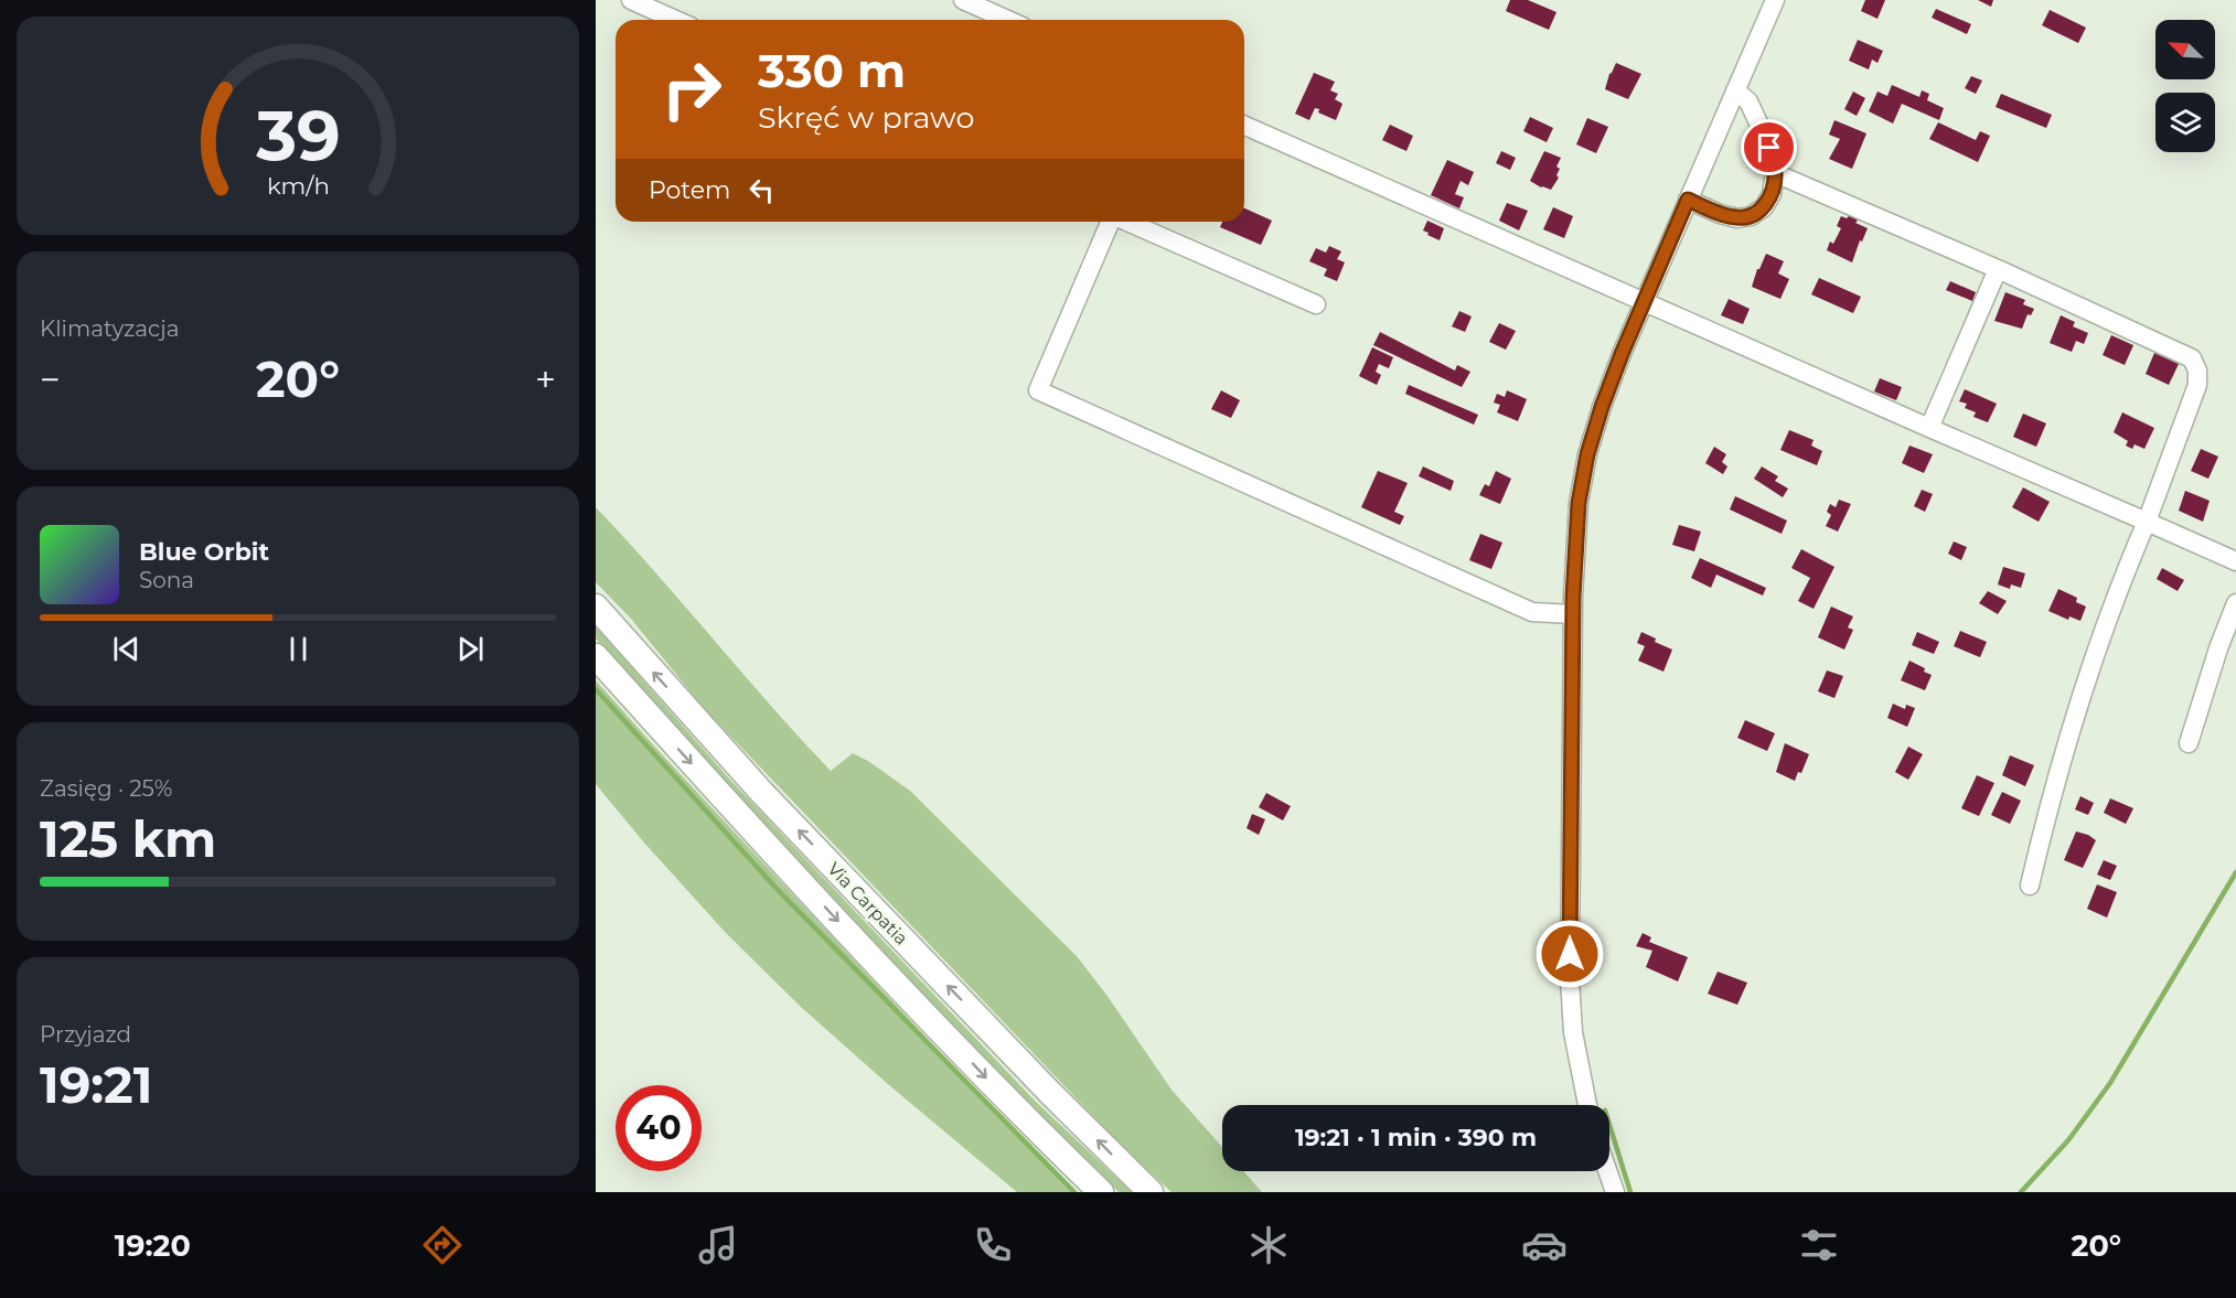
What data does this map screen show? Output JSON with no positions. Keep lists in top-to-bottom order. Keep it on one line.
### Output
{"streets":{"highway":["Via Carpatia"]},"north":"top left","page":{"turn":["330 m","Skręć w prawo"],"then":"Potem","tile":["Klimatyzacja",["Zasięg · 25%","125 km"],["Przyjazd","19:21"]],"heat":["−","20°","+"],"song":["Blue Orbit","Sona"],"limit":"40","trip":"19:21 · 1 min · 390 m","tabs":["19:20","20°"],"gauge":["39","km/h"]}}
